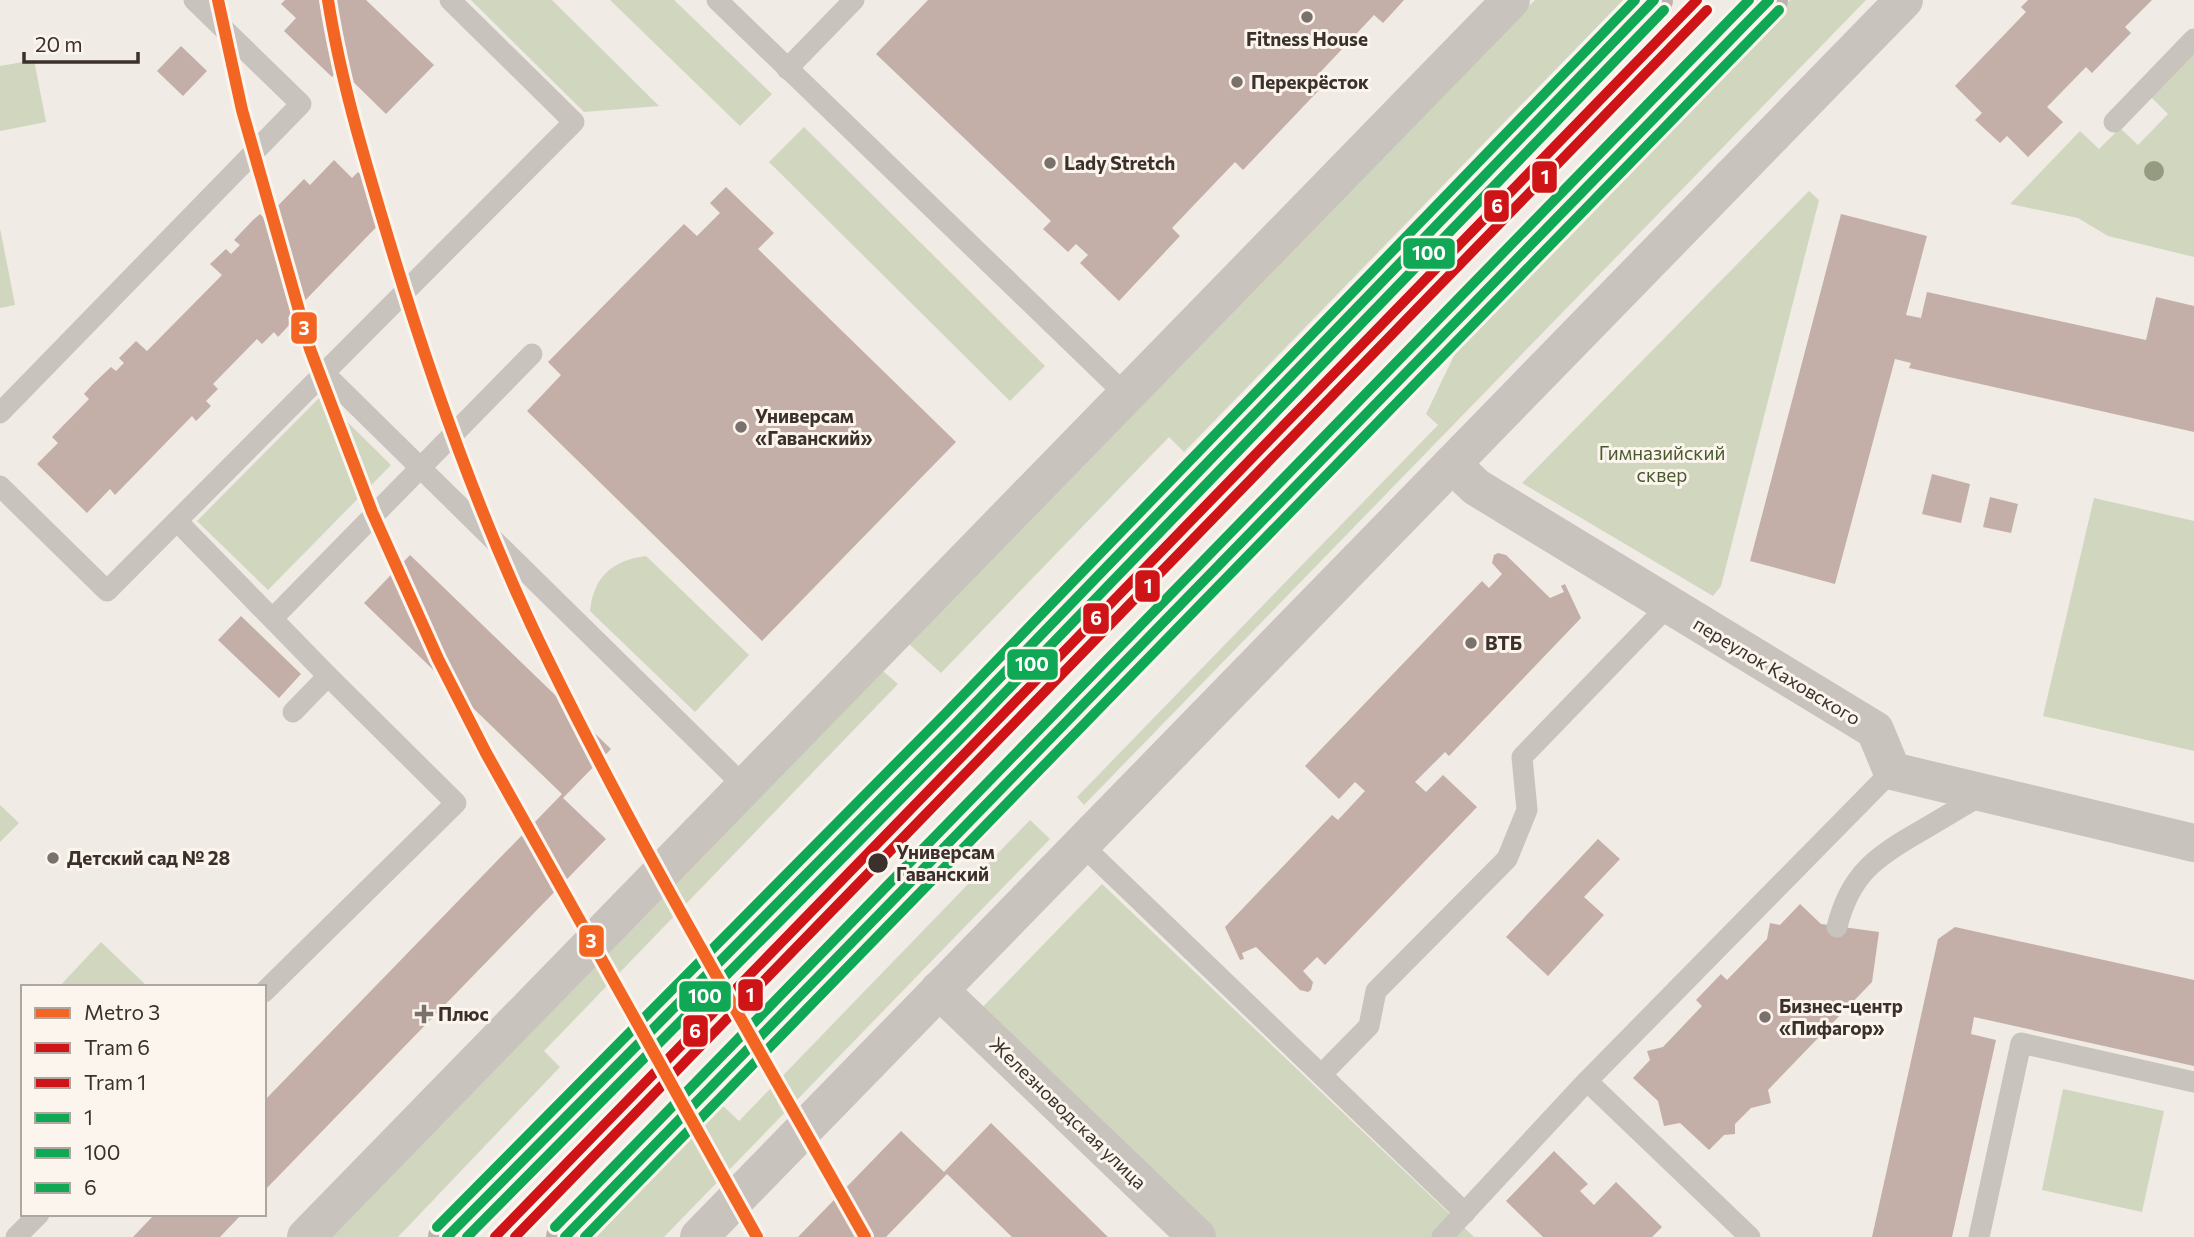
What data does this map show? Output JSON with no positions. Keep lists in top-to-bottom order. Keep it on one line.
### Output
{"streets":{"street":["переулок Каховского","Железноводская улица"]},"parks":["Гимназийский сквер"],"places":{"other":["Fitness House","Перекрёсток","Lady Stretch","Универсам «Гаванский»","ВТБ","Детский сад № 28","Универсам Гаванский","Бизнес-центр «Пифагор»"],"health":["Плюс"]},"lines":["metro line 3","tram line 6","transit line 1","transit line 6","tram line 1","transit line 100"],"legend":["Metro 3","Tram 6","Tram 1","1","100","6"],"scale_bar":"20 m"}
